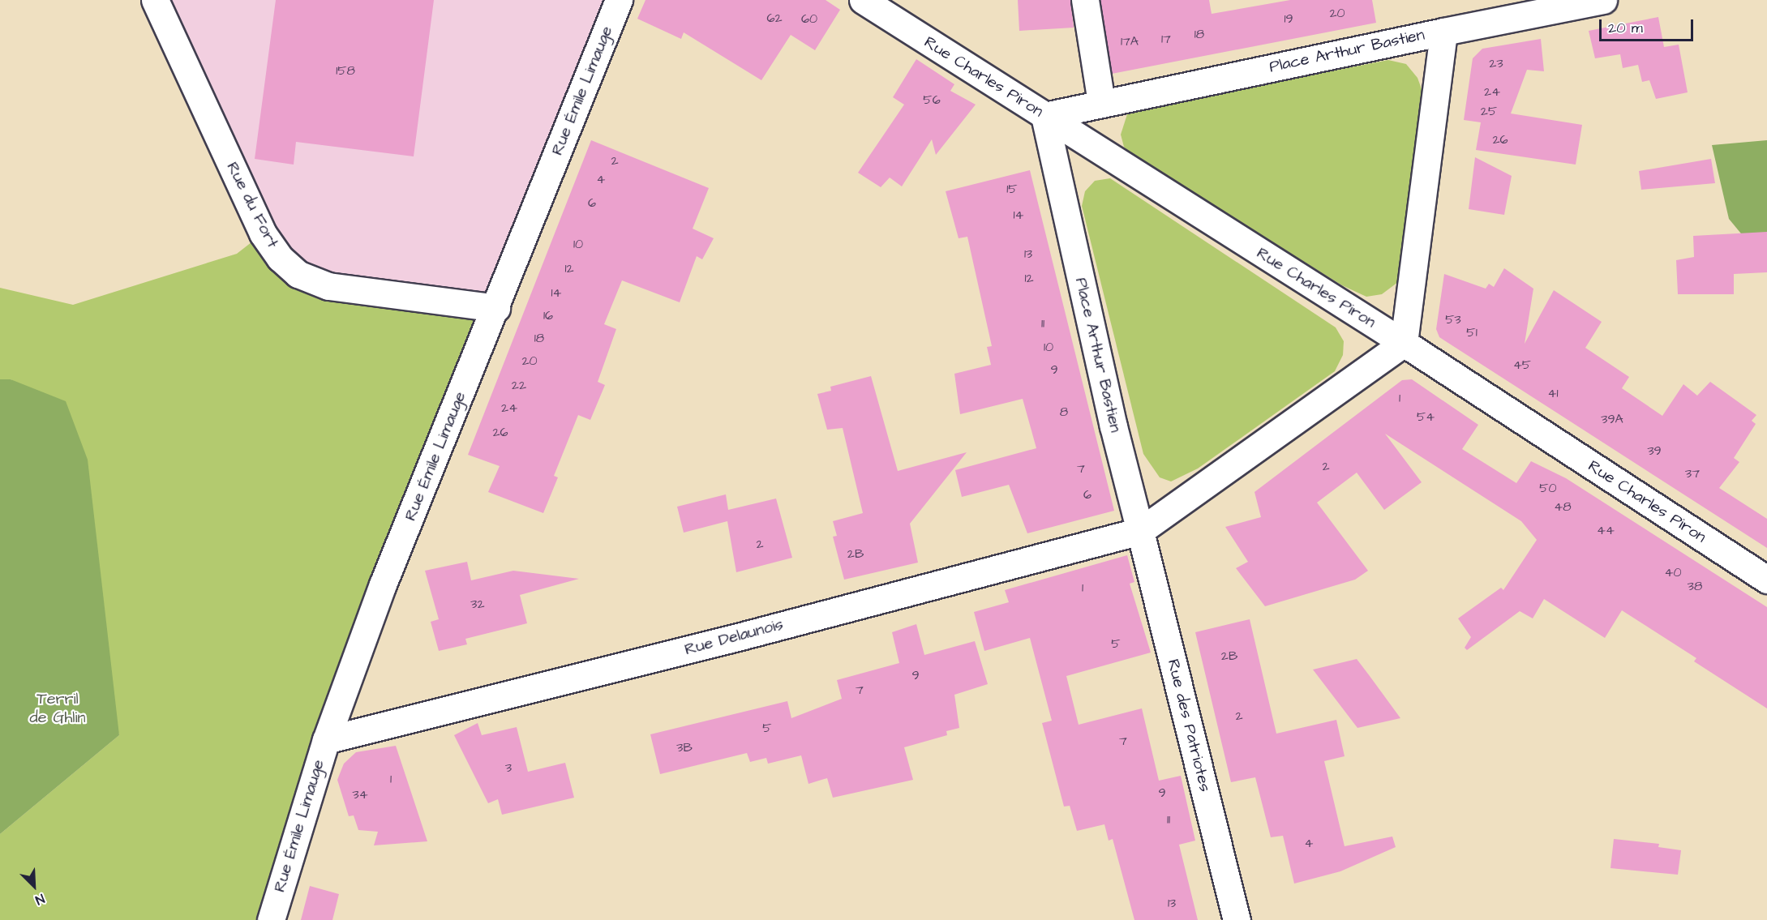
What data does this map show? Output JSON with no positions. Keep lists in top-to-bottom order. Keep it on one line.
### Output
{"streets":{"street":["Place Arthur Bastien","Rue Charles Piron","Rue Émile Limauge","Rue du Fort","Rue Delaunois","Rue des Patriotes"]},"crossings":[["Place Arthur Bastien","Rue Charles Piron"],["Place Arthur Bastien","Rue Delaunois"],["Place Arthur Bastien","Rue des Patriotes"],["Rue Émile Limauge","Rue du Fort"],["Rue Émile Limauge","Rue Delaunois"],["Rue Delaunois","Rue des Patriotes"]],"parks":["Terril de Ghlin"],"house_numbers":["20","62","60","19","18","17","17A","23","158","24","56","25","26","2","4","15","6","14","10","13","12","12","14","16","53","11","51","18","10","20","45","9","22","41","1","24","8","54","39A","26","39","2","7","37","50","6","48","44","2","2B","40","38","1","32","5","2B","9","7","2","5","7","3B","3","1","9","34","11","4","13"],"scale_bar":"20 m","north":"bottom right"}
